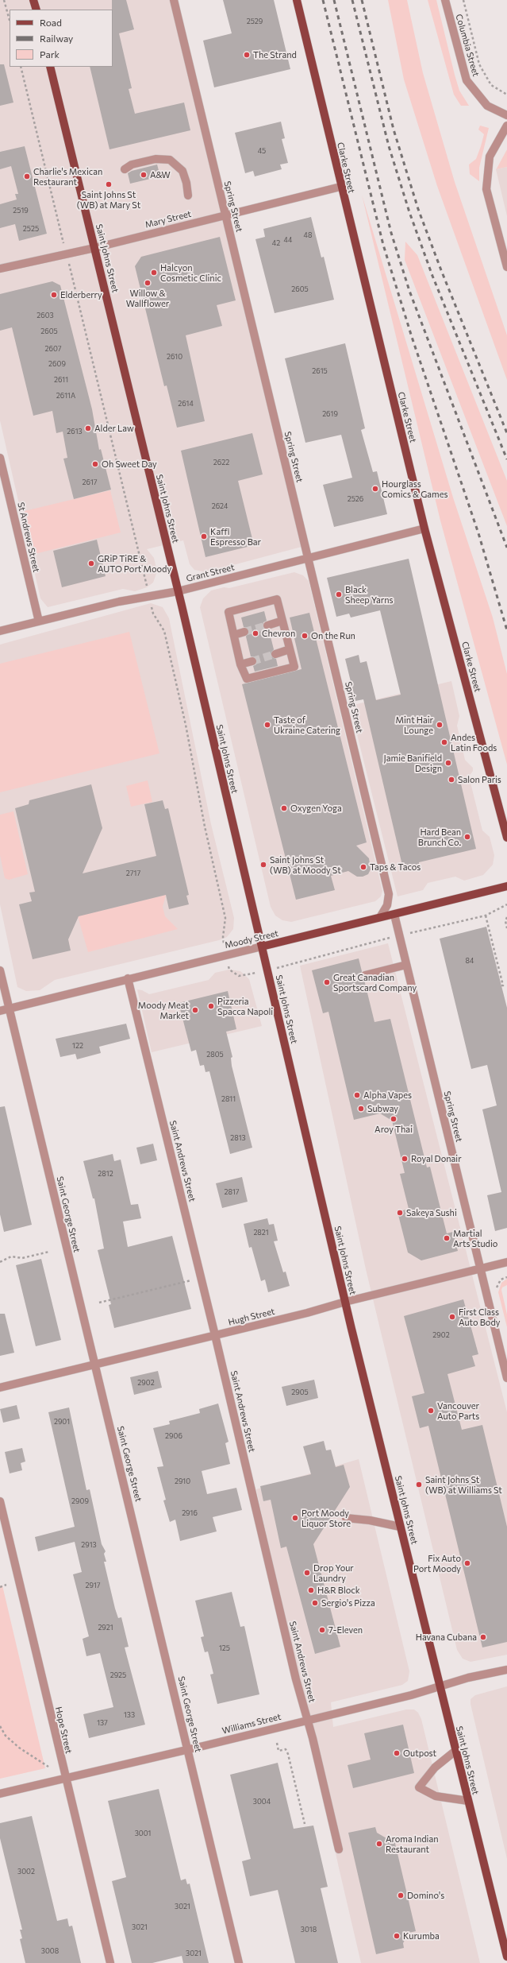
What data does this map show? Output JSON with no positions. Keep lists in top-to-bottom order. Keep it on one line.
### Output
{"streets":{"main road":["Clarke Street","Saint Johns Street","Moody Street"],"street":["Columbia Street","Spring Street","Mary Street","St Andrews Street","Grant Street","Saint Andrews Street","Saint George Street","Hugh Street","Williams Street","Hope Street"]},"crossings":[["Clarke Street","Mary Street"],["Clarke Street","Grant Street"],["Spring Street","Mary Street"],["Spring Street","Grant Street"],["Spring Street","Moody Street"],["Spring Street","Hugh Street"],["Mary Street","Saint Johns Street"],["Saint Johns Street","Grant Street"],["Saint Johns Street","Moody Street"],["Saint Johns Street","Hugh Street"],["Saint Johns Street","Williams Street"],["St Andrews Street","Grant Street"],["Moody Street","Saint Andrews Street"],["Moody Street","Saint George Street"],["Saint Andrews Street","Hugh Street"],["Saint Andrews Street","Williams Street"],["Saint George Street","Hugh Street"],["Saint George Street","Williams Street"],["Williams Street","Hope Street"]],"places":["The Strand","A&W","Charlie's Mexican Restaurant","Saint Johns St (WB) at Mary St","Halcyon Cosmetic Clinic","Willow & Wallflower","Elderberry","Alder Law","Oh Sweet Day","Hourglass Comics & Games","Kaffi Espresso Bar","GRiP TiRE & AUTO Port Moody","Black Sheep Yarns","Chevron","On the Run","Taste of Ukraine Catering","Mint Hair Lounge","Andes Latin Foods","Jamie Banifield Design","Salon Paris","Oxygen Yoga","Hard Bean Brunch Co.","Saint Johns St (WB) at Moody St","Taps & Tacos","Great Canadian Sportscard Company","Pizzeria Spacca Napoli","Moody Meat Market","Alpha Vapes","Subway","Aroy Thai","Royal Donair","Sakeya Sushi","Martial Arts Studio","First Class Auto Body","Vancouver Auto Parts","Saint Johns St (WB) at Williams St","Port Moody Liquor Store","Fix Auto Port Moody","Drop Your Laundry","H&R Block","Sergio's Pizza","7-Eleven","Havana Cubana","Outpost","Aroma Indian Restaurant","Domino's","Kurumba"],"house_numbers":["2529","45","2519","2525","48","44","42","2605","2603","2605","2607","2610","2609","2615","2611","2611A","2614","2619","2613","2622","2617","2526","2624","2717","84","122","2805","2811","2813","2812","2817","2821","2902","2902","2905","2901","2906","2910","2909","2916","2913","2917","2921","125","2925","133","137","3004","3001","3002","3021","3021","3018","3008","3021"],"legend":["Road","Railway","Park"]}
